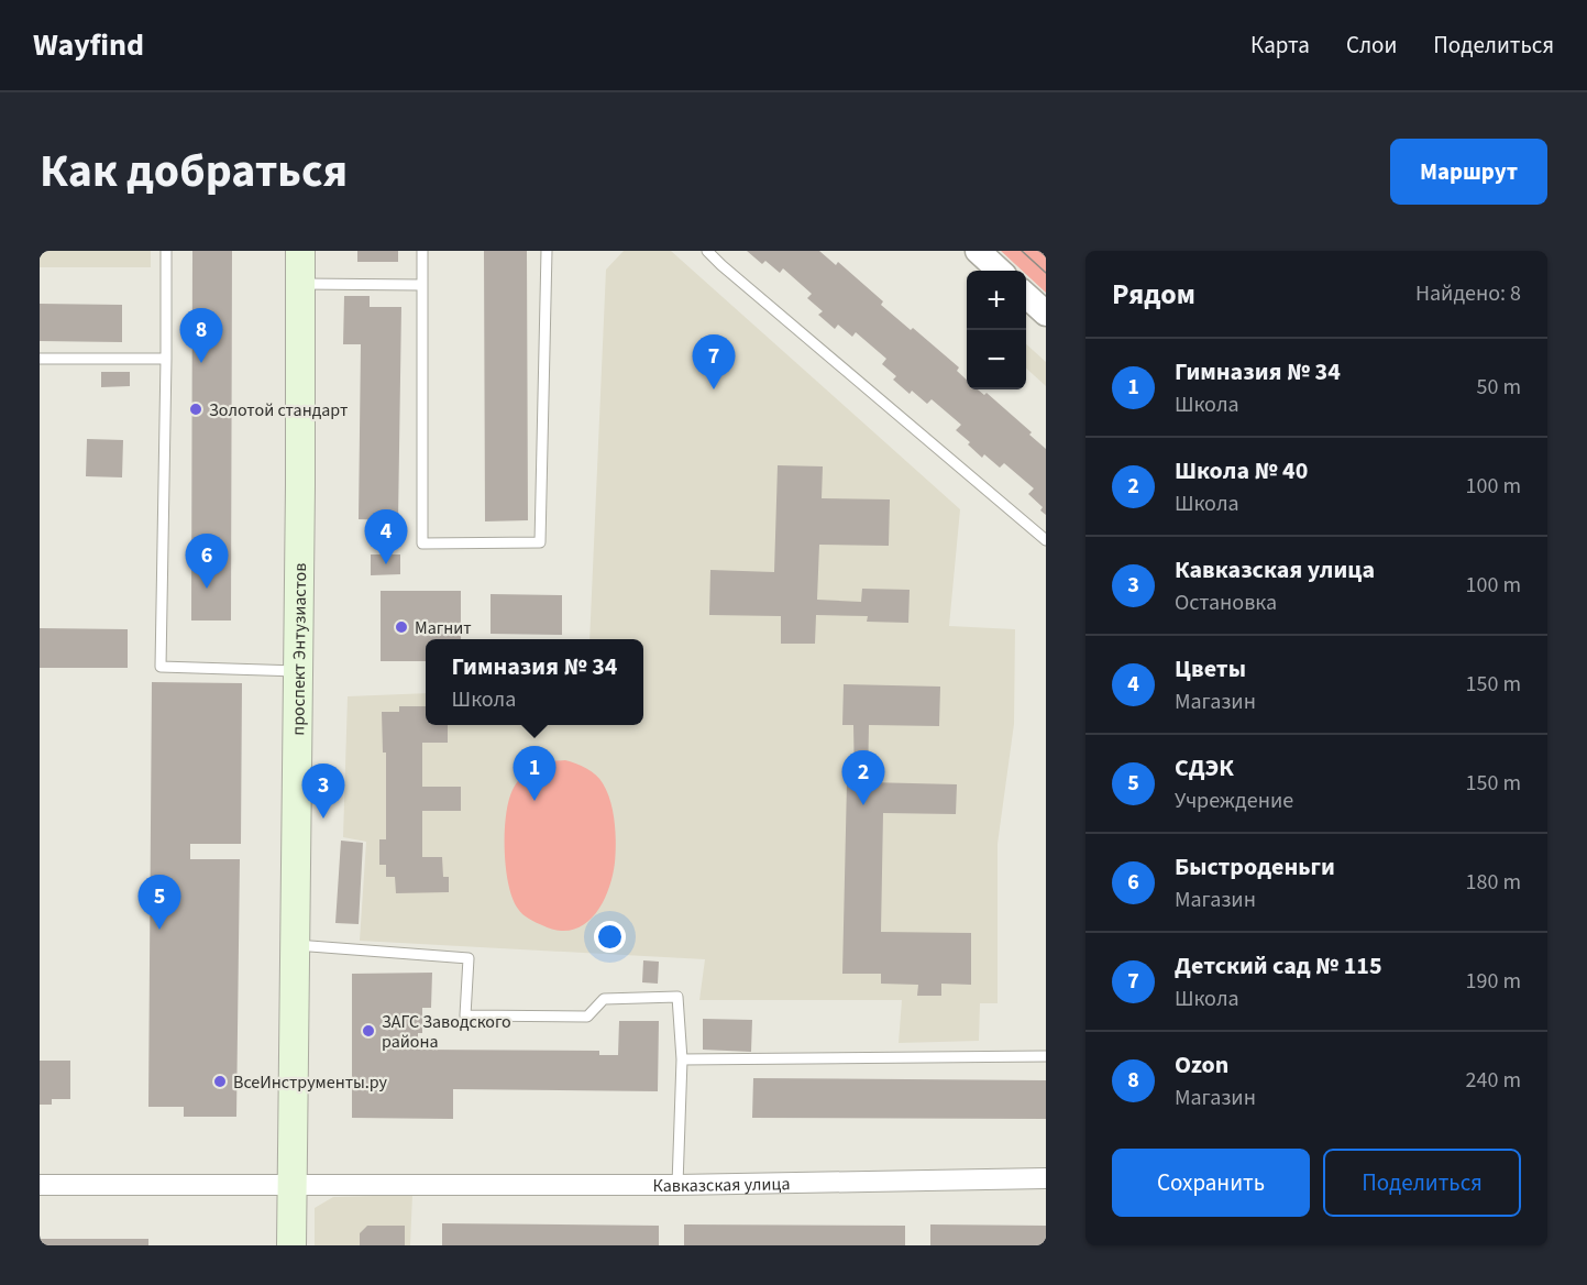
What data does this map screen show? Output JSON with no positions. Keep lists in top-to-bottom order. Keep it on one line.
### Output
{"streets":{"main road":["проспект Энтузиастов"],"street":["Кавказская улица"]},"crossings":[["проспект Энтузиастов","Кавказская улица"]],"places":["Золотой стандарт","Магнит","ЗАГС Заводского района","ВсеИнструменты.ру"],"page":{"header":"Wayfind","nav":["Карта","Слои","Поделиться"],"title":"Как добраться","buttons":["Маршрут",["Сохранить","Поделиться"]],"heading":["Рядом","Найдено: 8"],"map_buttons":["+","−"],"pins":["8","7","4","6","1","2","3","5"],"list":[{"mark":"1","name":"Гимназия № 34","note":"Школа","value":"50 m"},{"mark":"2","name":"Школа № 40","note":"Школа","value":"100 m"},{"mark":"3","name":"Кавказская улица","note":"Остановка","value":"100 m"},{"mark":"4","name":"Цветы","note":"Магазин","value":"150 m"},{"mark":"5","name":"СДЭК","note":"Учреждение","value":"150 m"},{"mark":"6","name":"Быстроденьги","note":"Магазин","value":"180 m"},{"mark":"7","name":"Детский сад № 115","note":"Школа","value":"190 m"},{"mark":"8","name":"Ozon","note":"Магазин","value":"240 m"}],"popup":["Гимназия № 34","Школа"]}}
